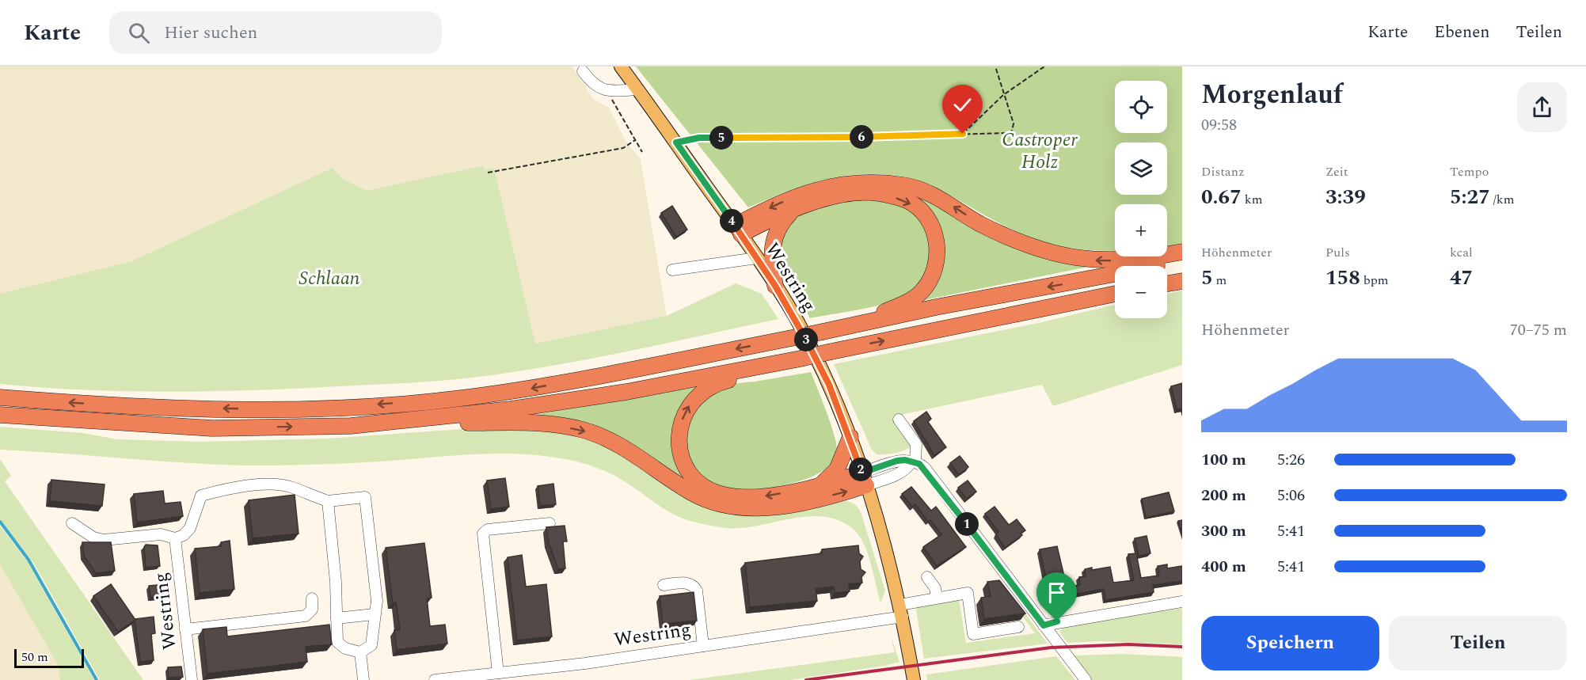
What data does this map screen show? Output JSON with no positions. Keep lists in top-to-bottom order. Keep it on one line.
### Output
{"streets":{"main road":["Westring"]},"parks":["Castroper Holz","Schlaan"],"scale_bar":"50 m","page":{"header":"Karte","search":"Hier suchen","nav":["Karte","Ebenen","Teilen"],"heading":["Morgenlauf","09:58"],"map_buttons":["+","−"],"pins":["6","5","4","3","2","1"],"stats":[["Distanz","0.67 km"],["Zeit","3:39"],["Tempo","5:27 /km"],["Höhenmeter","5 m"],["Puls","158 bpm"],["kcal","47"]],"chart":["Höhenmeter","70–75 m"],"list":[{"name":"100 m","note":"5:26"},{"name":"200 m","note":"5:06"},{"name":"300 m","note":"5:41"},{"name":"400 m","note":"5:41"}],"buttons":["Speichern","Teilen"],"scale":"50 m"}}
